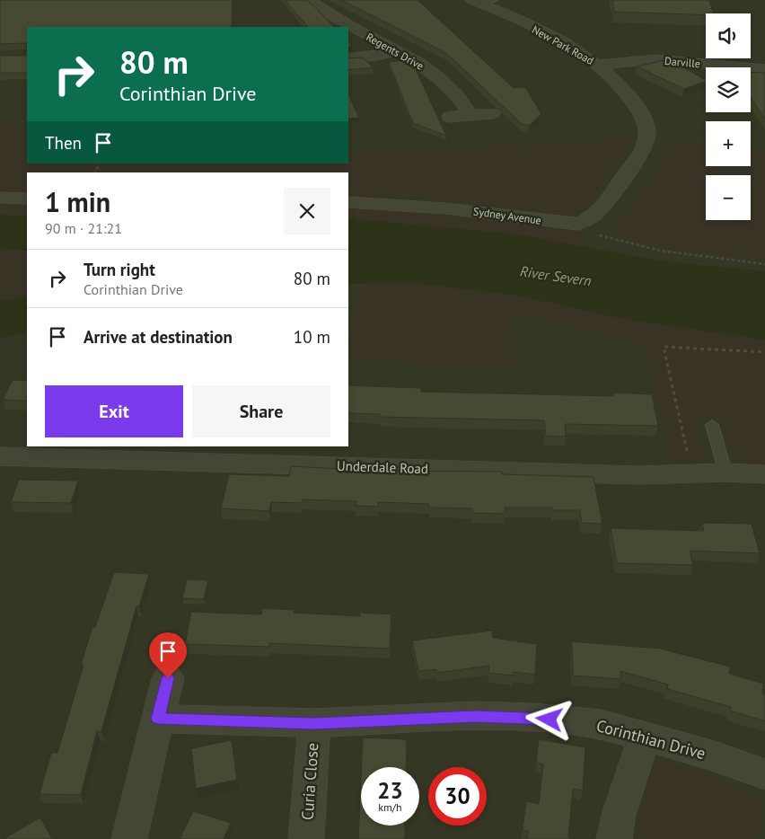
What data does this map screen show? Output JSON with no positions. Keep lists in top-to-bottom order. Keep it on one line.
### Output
{"streets":{"street":["New Park Road","Regents Drive","Darville","Sydney Avenue","Underdale Road","Corinthian Drive","Curia Close"]},"crossings":[["New Park Road","Darville"],["New Park Road","Sydney Avenue"],["Corinthian Drive","Curia Close"]],"water":["River Severn"],"page":{"map_buttons":["+","−"],"turn":["80 m","Corinthian Drive"],"then":"Then","heading":["1 min","90 m · 21:21"],"list":[{"name":"Turn right","note":"Corinthian Drive","value":"80 m"},{"name":"Arrive at destination","value":"10 m"}],"buttons":["Exit","Share"],"speed":"23 km/h","limit":"30"}}
